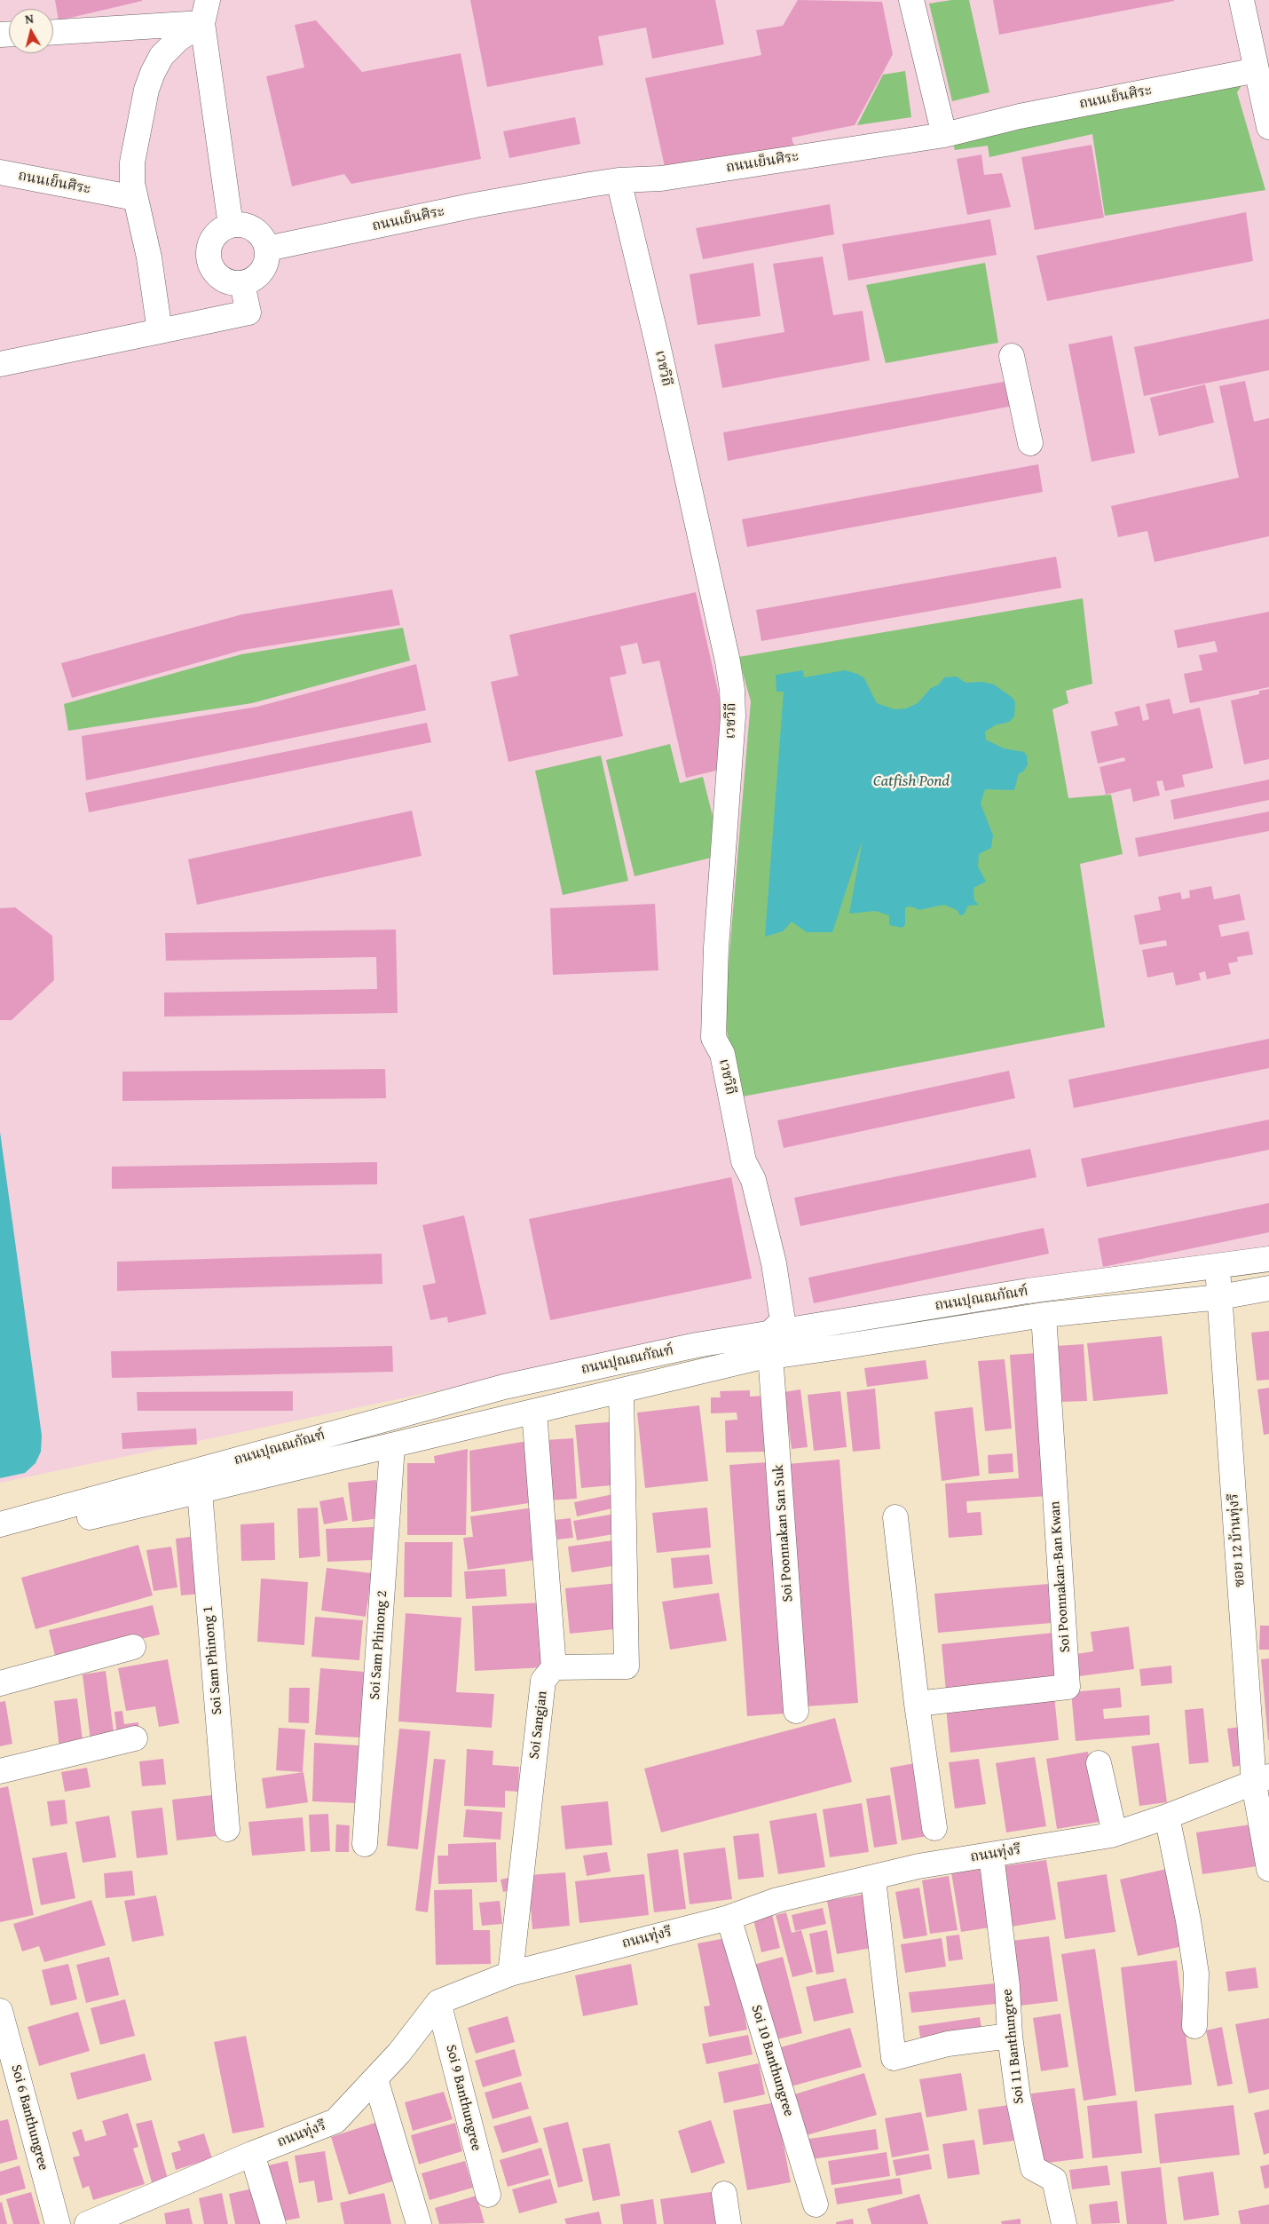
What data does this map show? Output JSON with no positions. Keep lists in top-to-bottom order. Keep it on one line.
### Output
{"streets":{"street":["ถนนเย็นศิระ","เวชวิถี","ถนนปุณณกัณฑ์","Soi Poonnakan San Suk","ซอย 12 บ้านทุ่งรี","Soi Poonnakan-Ban Kwan","Soi Sam Phinong 2","Soi Sam Phinong 1","Soi Sangjan","ถนนทุ่งรี","Soi 11 Banthungree","Soi 10 Banthungree","Soi 9 Banthungree","Soi 6 Banthungree"]},"crossings":[["ถนนเย็นศิระ","เวชวิถี"],["เวชวิถี","ถนนปุณณกัณฑ์"],["เวชวิถี","Soi Poonnakan San Suk"],["ถนนปุณณกัณฑ์","Soi Poonnakan San Suk"],["ถนนปุณณกัณฑ์","ซอย 12 บ้านทุ่งรี"],["ถนนปุณณกัณฑ์","Soi Poonnakan-Ban Kwan"],["ถนนปุณณกัณฑ์","Soi Sam Phinong 2"],["ถนนปุณณกัณฑ์","Soi Sam Phinong 1"],["ซอย 12 บ้านทุ่งรี","ถนนทุ่งรี"],["Soi Sangjan","ถนนทุ่งรี"],["ถนนทุ่งรี","Soi 11 Banthungree"],["ถนนทุ่งรี","Soi 10 Banthungree"],["ถนนทุ่งรี","Soi 9 Banthungree"]],"water":["Catfish Pond"],"north":"top"}
